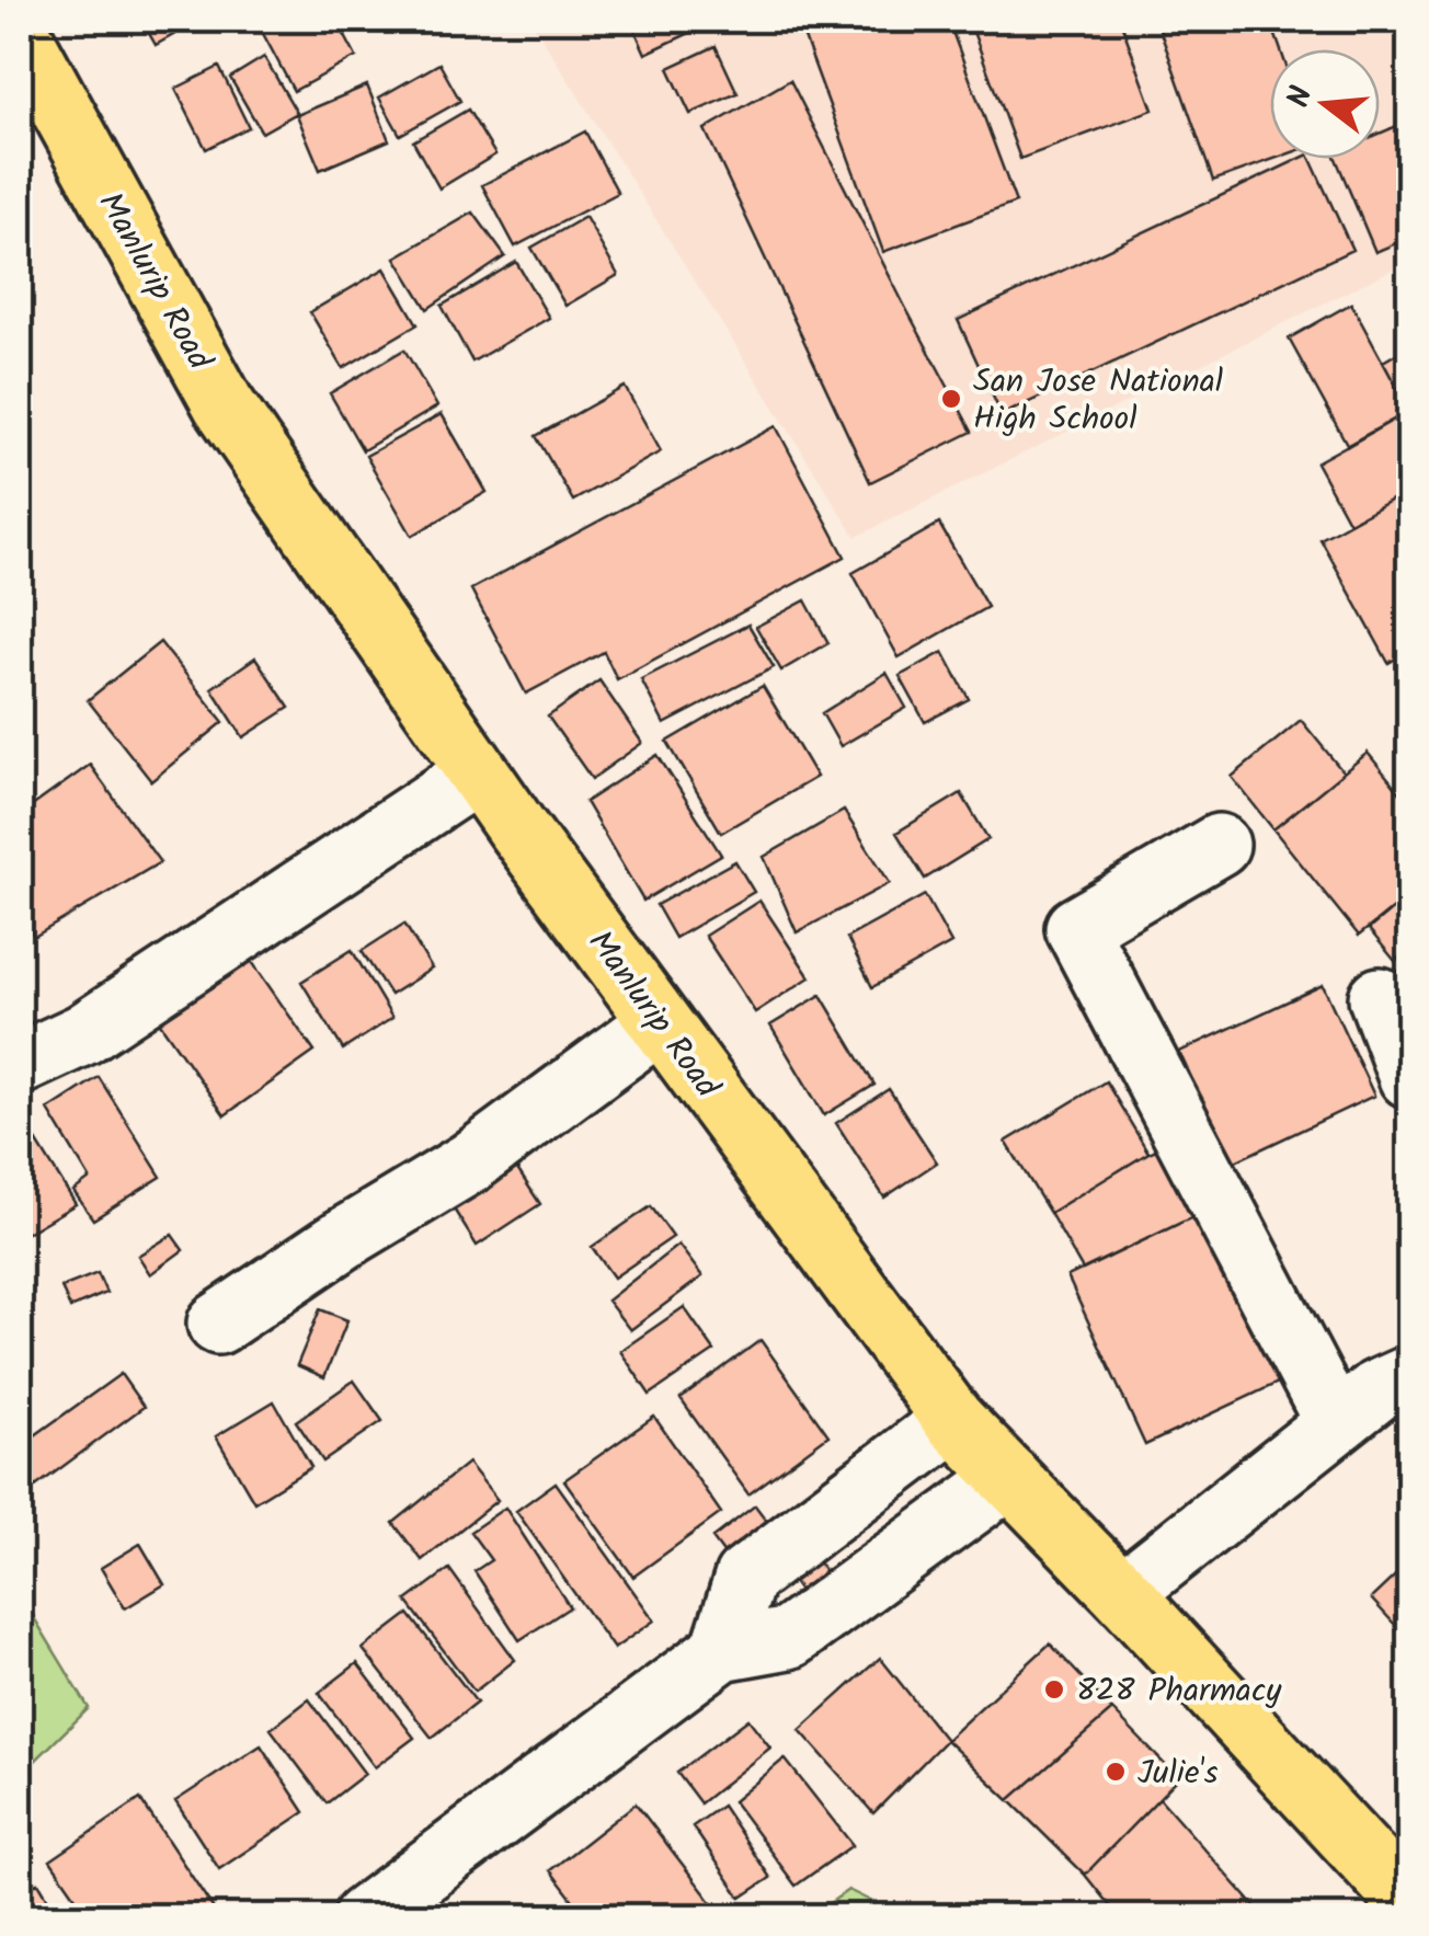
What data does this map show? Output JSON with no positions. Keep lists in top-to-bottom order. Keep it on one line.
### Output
{"streets":{"main road":["Manlurip Road"]},"places":["San Jose National High School","828 Pharmacy","Julie's"],"north":"left"}
